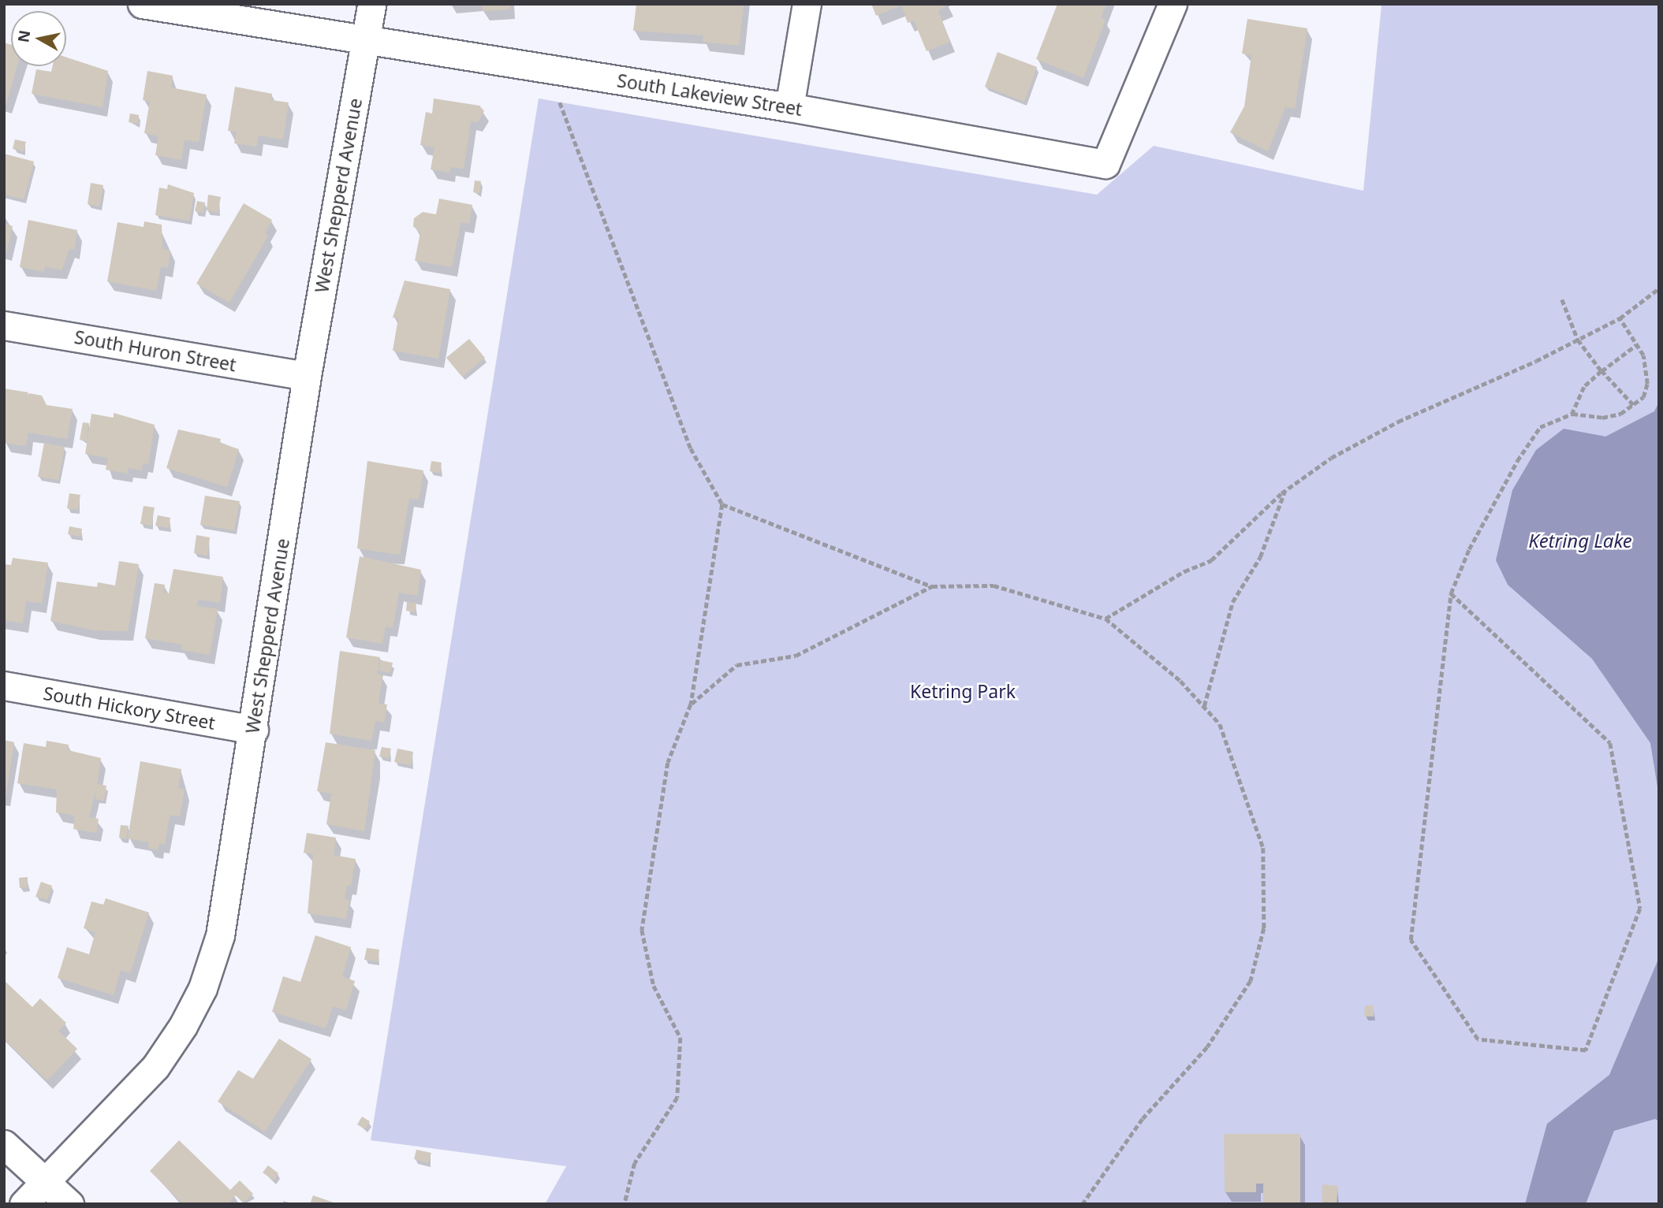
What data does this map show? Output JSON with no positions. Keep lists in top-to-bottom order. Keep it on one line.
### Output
{"streets":{"street":["South Lakeview Street","West Shepperd Avenue","South Huron Street","South Hickory Street"]},"crossings":[["South Lakeview Street","West Shepperd Avenue"],["West Shepperd Avenue","South Huron Street"],["West Shepperd Avenue","South Hickory Street"]],"water":["Ketring Lake"],"parks":["Ketring Park"],"north":"left"}
